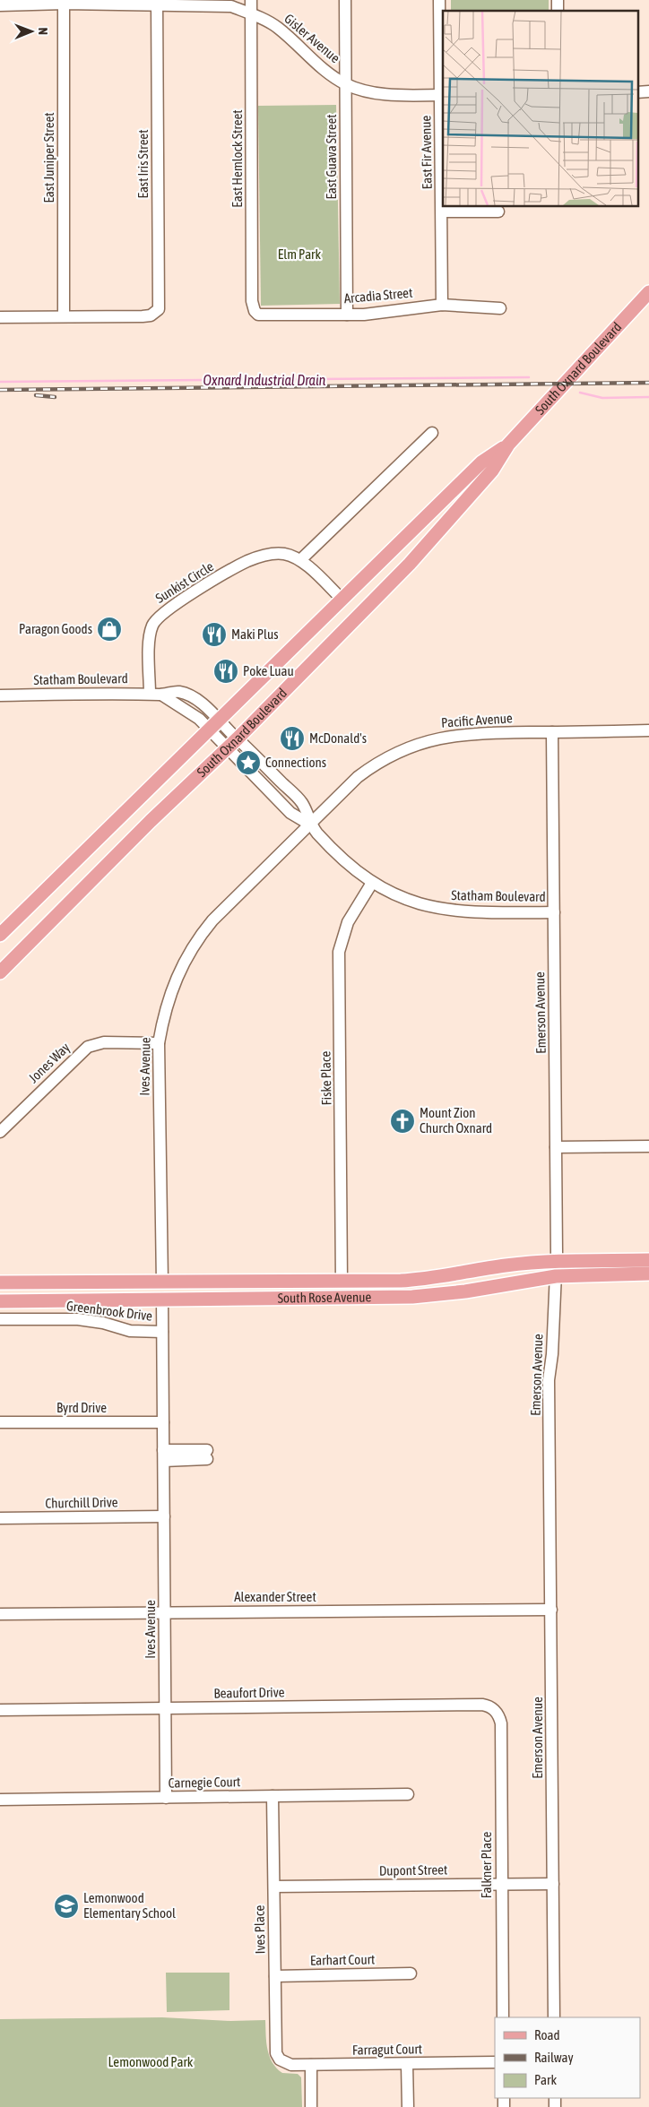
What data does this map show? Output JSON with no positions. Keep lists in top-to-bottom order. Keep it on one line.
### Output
{"streets":{"main road":["South Oxnard Boulevard","South Rose Avenue"],"street":["Gisler Avenue","East Fir Avenue","East Guava Street","East Juniper Street","East Hemlock Street","East Iris Street","Arcadia Street","Sunkist Circle","Statham Boulevard","Pacific Avenue","Emerson Avenue","Jones Way","Ives Avenue","Fiske Place","Greenbrook Drive","Byrd Drive","Churchill Drive","Alexander Street","Beaufort Drive","Carnegie Court","Falkner Place","Dupont Street","Ives Place","Earhart Court","Farragut Court"]},"crossings":[["Gisler Avenue","East Fir Avenue"],["Gisler Avenue","East Guava Street"],["Gisler Avenue","East Juniper Street"],["Gisler Avenue","East Hemlock Street"],["Gisler Avenue","East Iris Street"],["East Fir Avenue","Arcadia Street"],["East Guava Street","Arcadia Street"],["East Juniper Street","East Iris Street"],["East Hemlock Street","Arcadia Street"],["South Oxnard Boulevard","Sunkist Circle"],["South Oxnard Boulevard","Statham Boulevard"],["Sunkist Circle","Statham Boulevard"],["Statham Boulevard","Pacific Avenue"],["Statham Boulevard","Emerson Avenue"],["Statham Boulevard","Ives Avenue"],["Statham Boulevard","Fiske Place"],["Pacific Avenue","Emerson Avenue"],["Pacific Avenue","Ives Avenue"],["Emerson Avenue","South Rose Avenue"],["Emerson Avenue","Alexander Street"],["Emerson Avenue","Dupont Street"],["Jones Way","Ives Avenue"],["Ives Avenue","South Rose Avenue"],["Ives Avenue","Greenbrook Drive"],["Ives Avenue","Byrd Drive"],["Ives Avenue","Churchill Drive"],["Ives Avenue","Alexander Street"],["Ives Avenue","Beaufort Drive"],["Ives Avenue","Carnegie Court"],["Fiske Place","South Rose Avenue"],["Beaufort Drive","Falkner Place"],["Carnegie Court","Ives Place"],["Falkner Place","Dupont Street"],["Dupont Street","Ives Place"],["Ives Place","Earhart Court"],["Ives Place","Farragut Court"]],"water":["Oxnard Industrial Drain"],"parks":["Elm Park","Lemonwood Park"],"places":{"shop":["Paragon Goods"],"restaurant":["Maki Plus","Poke Luau","McDonald's"],"place":["Connections"],"church":["Mount Zion Church Oxnard"],"school or university":["Lemonwood Elementary School"]},"legend":["Road","Railway","Park"],"north":"right"}
